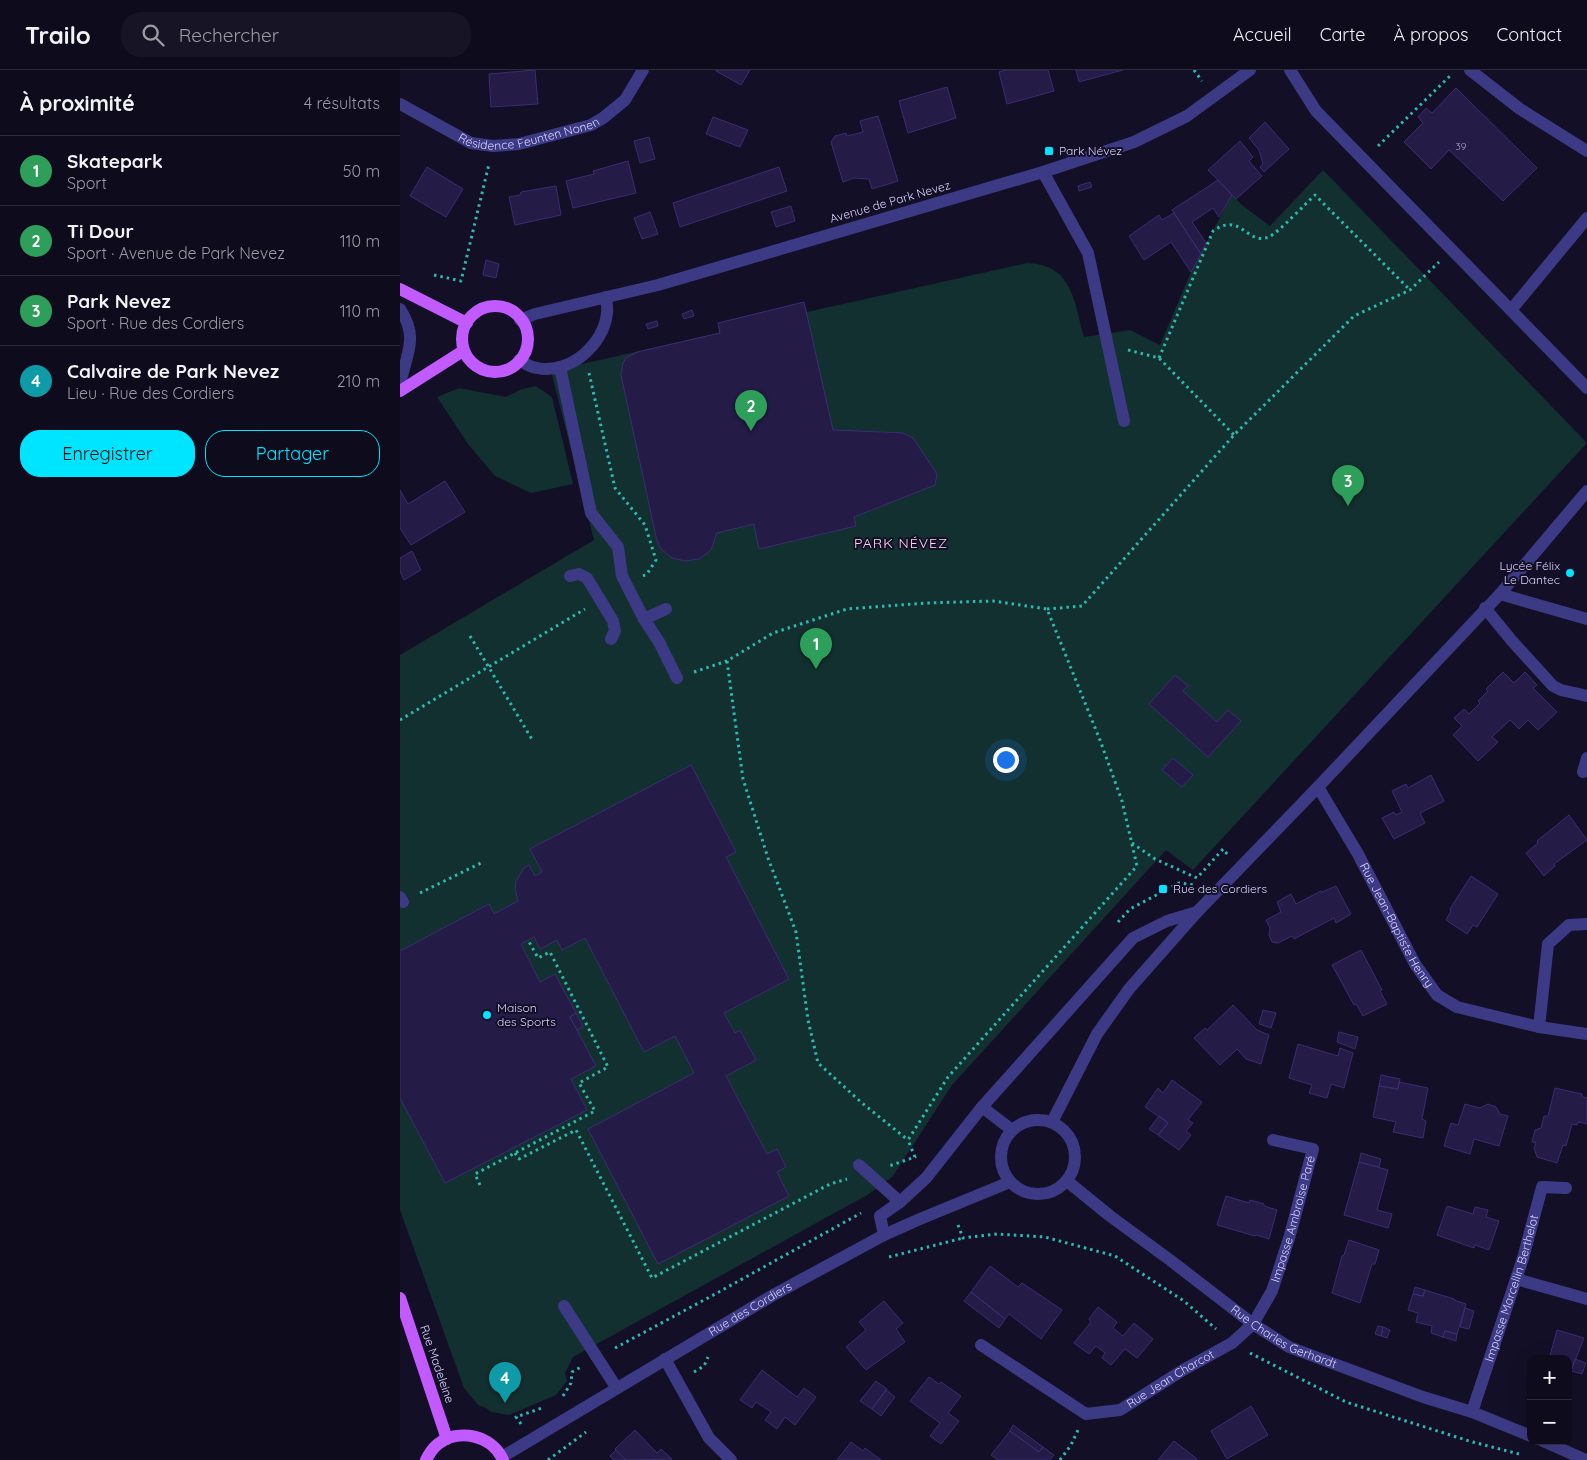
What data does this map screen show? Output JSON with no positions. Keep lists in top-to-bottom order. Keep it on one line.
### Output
{"streets":{"main road":["Rue Madeleine"],"street":["Résidence Feunten Nonen","Avenue de Park Nevez","Rue Jean-Baptiste Henry","Impasse Ambroise Paré","Impasse Marcellin Berthelot","Rue des Cordiers","Rue Charles Gerhardt","Rue Jean Charcot"]},"crossings":[["Impasse Ambroise Paré","Rue Charles Gerhardt"],["Impasse Ambroise Paré","Rue Jean Charcot"],["Impasse Marcellin Berthelot","Rue Charles Gerhardt"],["Rue des Cordiers","Rue Charles Gerhardt"],["Rue Charles Gerhardt","Rue Jean Charcot"]],"districts":["PARK NÉVEZ"],"places":{"transit":["Park Névez","Rue des Cordiers"],"other":["Lycée Félix Le Dantec","Maison des Sports"]},"house_numbers":["39"],"page":{"header":"Trailo","search":"Rechercher","nav":["Accueil","Carte","À propos","Contact"],"heading":["À proximité","4 résultats"],"list":[{"mark":"1","name":"Skatepark","note":"Sport","value":"50 m"},{"mark":"2","name":"Ti Dour","note":"Sport · Avenue de Park Nevez","value":"110 m"},{"mark":"3","name":"Park Nevez","note":"Sport · Rue des Cordiers","value":"110 m"},{"mark":"4","name":"Calvaire de Park Nevez","note":"Lieu · Rue des Cordiers","value":"210 m"}],"pins":["2","3","1","4"],"buttons":["Enregistrer","Partager"],"map_buttons":["+","−"]}}
